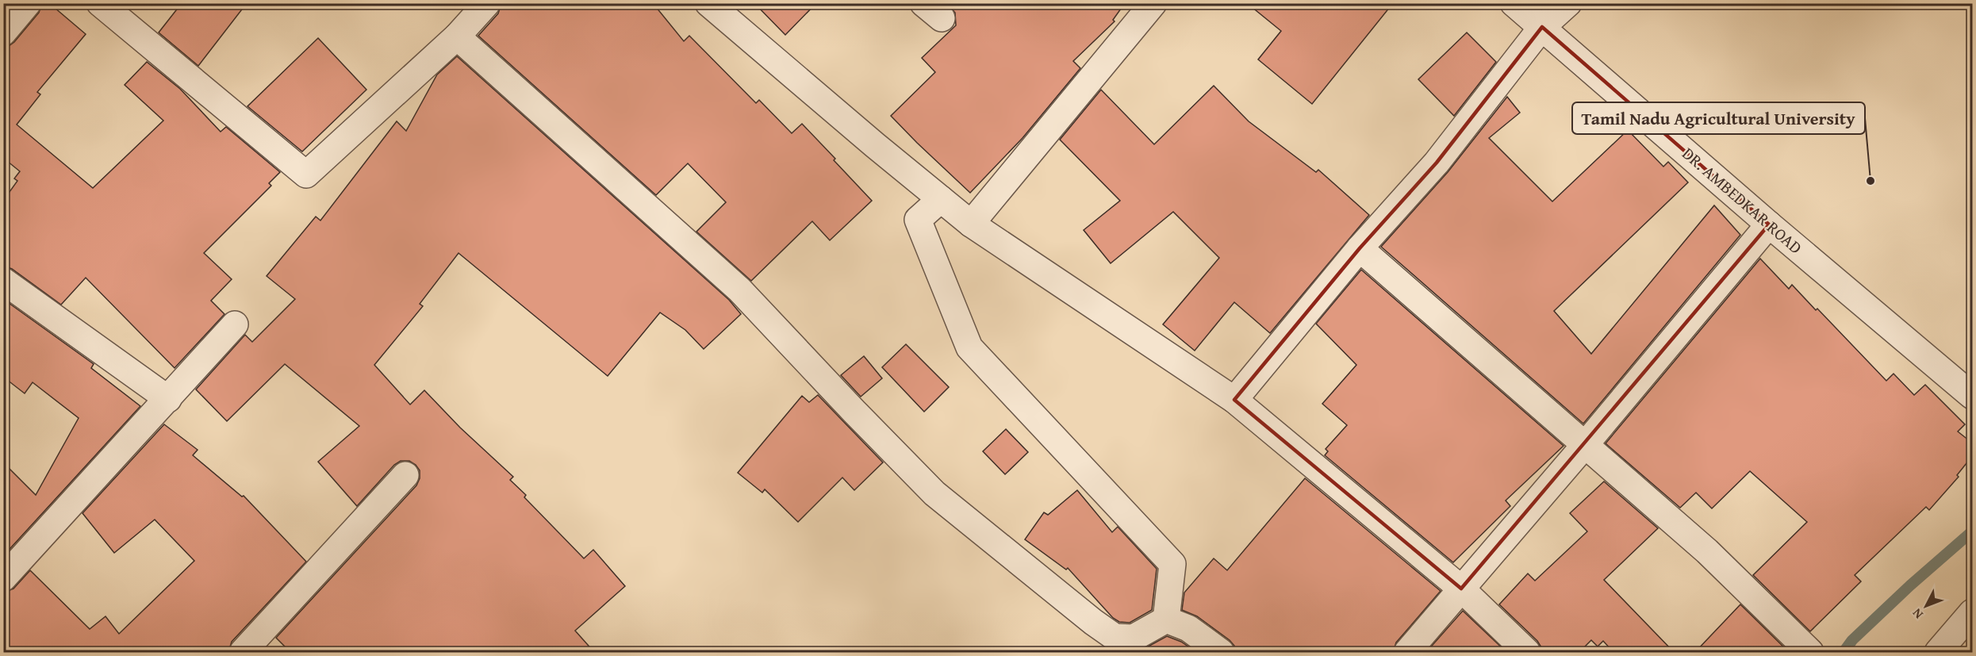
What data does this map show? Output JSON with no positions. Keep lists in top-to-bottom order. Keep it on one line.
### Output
{"streets":{"street":["DR. AMBEDKAR ROAD"]},"places":["Tamil Nadu Agricultural University"],"north":"bottom left"}
